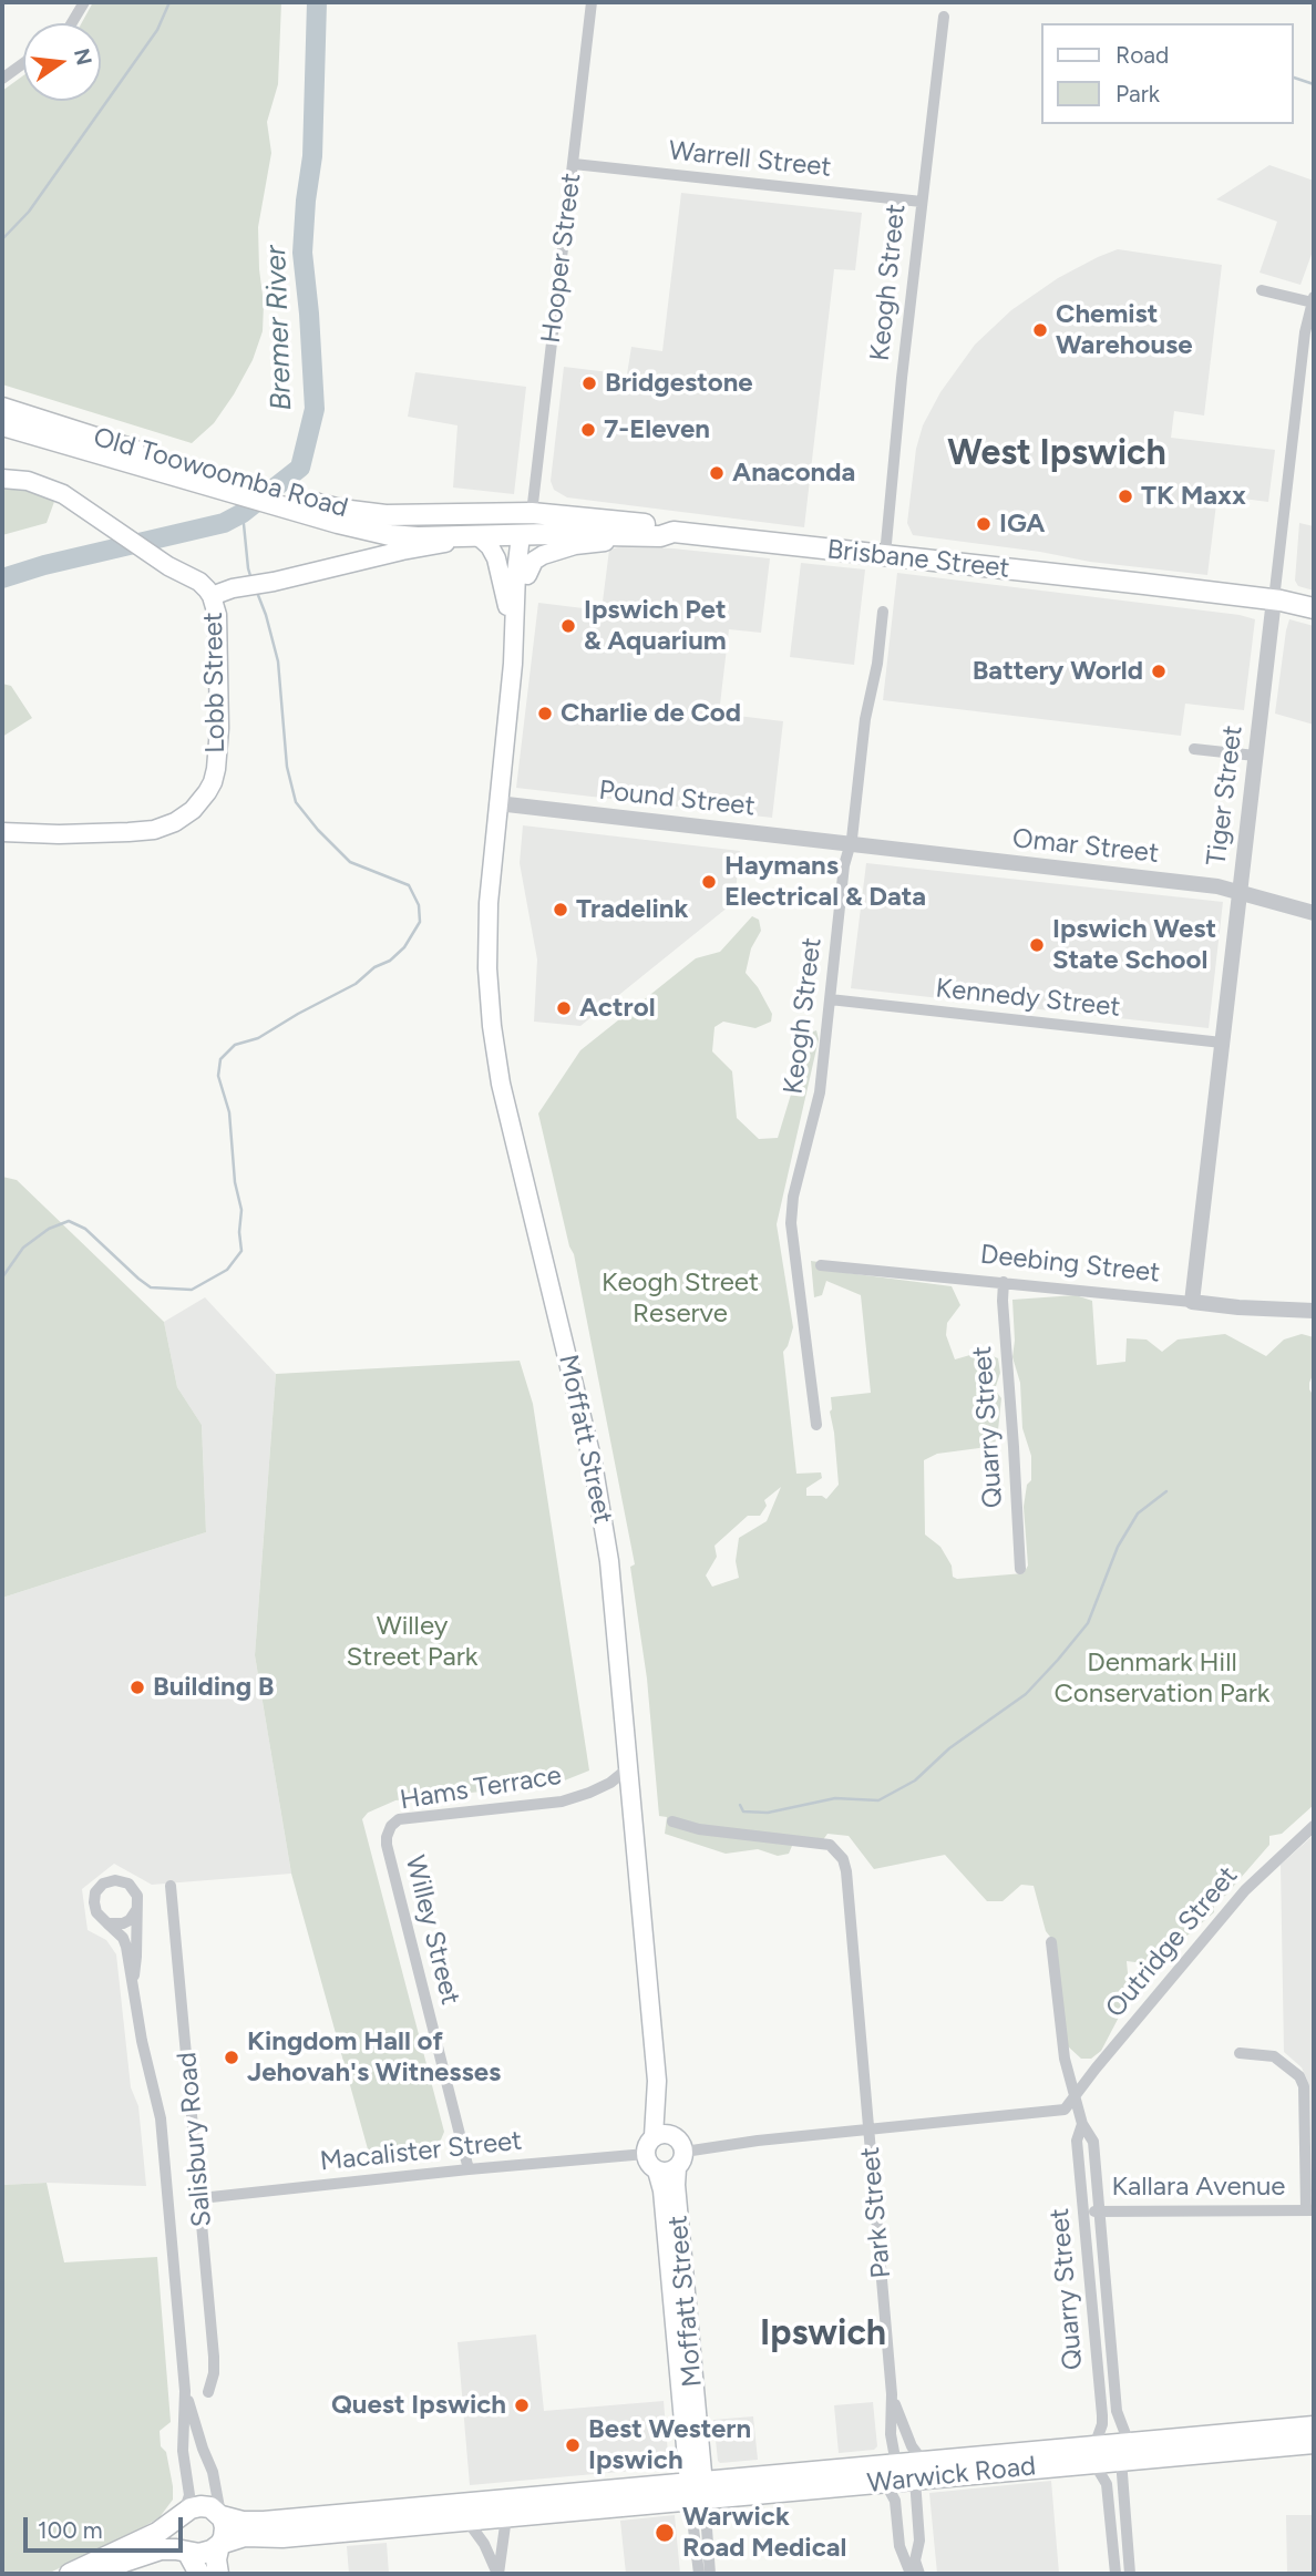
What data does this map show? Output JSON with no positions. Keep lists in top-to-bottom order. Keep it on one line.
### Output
{"streets":{"main road":["Hooper Street","Old Toowoomba Road","Brisbane Street","Lobb Street","Moffatt Street","Warwick Road"],"street":["Warrell Street","Keogh Street","Tiger Street","Pound Street","Omar Street","Kennedy Street","Deebing Street","Quarry Street","Hams Terrace","Willey Street","Outridge Street","Salisbury Road","Macalister Street","Kallara Avenue","Park Street"]},"crossings":[["Warrell Street","Hooper Street"],["Warrell Street","Keogh Street"],["Hooper Street","Old Toowoomba Road"],["Hooper Street","Brisbane Street"],["Hooper Street","Pound Street"],["Hooper Street","Moffatt Street"],["Keogh Street","Brisbane Street"],["Keogh Street","Pound Street"],["Keogh Street","Omar Street"],["Keogh Street","Kennedy Street"],["Old Toowoomba Road","Brisbane Street"],["Brisbane Street","Tiger Street"],["Tiger Street","Omar Street"],["Tiger Street","Kennedy Street"],["Tiger Street","Deebing Street"],["Pound Street","Omar Street"],["Pound Street","Moffatt Street"],["Deebing Street","Quarry Street"],["Quarry Street","Outridge Street"],["Quarry Street","Kallara Avenue"],["Quarry Street","Warwick Road"],["Moffatt Street","Hams Terrace"],["Moffatt Street","Macalister Street"],["Moffatt Street","Warwick Road"],["Hams Terrace","Willey Street"],["Willey Street","Macalister Street"],["Salisbury Road","Macalister Street"],["Salisbury Road","Warwick Road"],["Park Street","Warwick Road"]],"districts":["West Ipswich","Ipswich"],"water":["Bremer River"],"parks":["Keogh Street Reserve","Willey Street Park","Denmark Hill Conservation Park"],"places":["Chemist Warehouse","Bridgestone","7-Eleven","Anaconda","TK Maxx","IGA","Ipswich Pet & Aquarium","Battery World","Charlie de Cod","Haymans Electrical & Data","Tradelink","Ipswich West State School","Actrol","Building B","Kingdom Hall of Jehovah's Witnesses","Quest Ipswich","Best Western Ipswich","Warwick Road Medical"],"legend":["Road","Park"],"scale_bar":"100 m","north":"right"}
